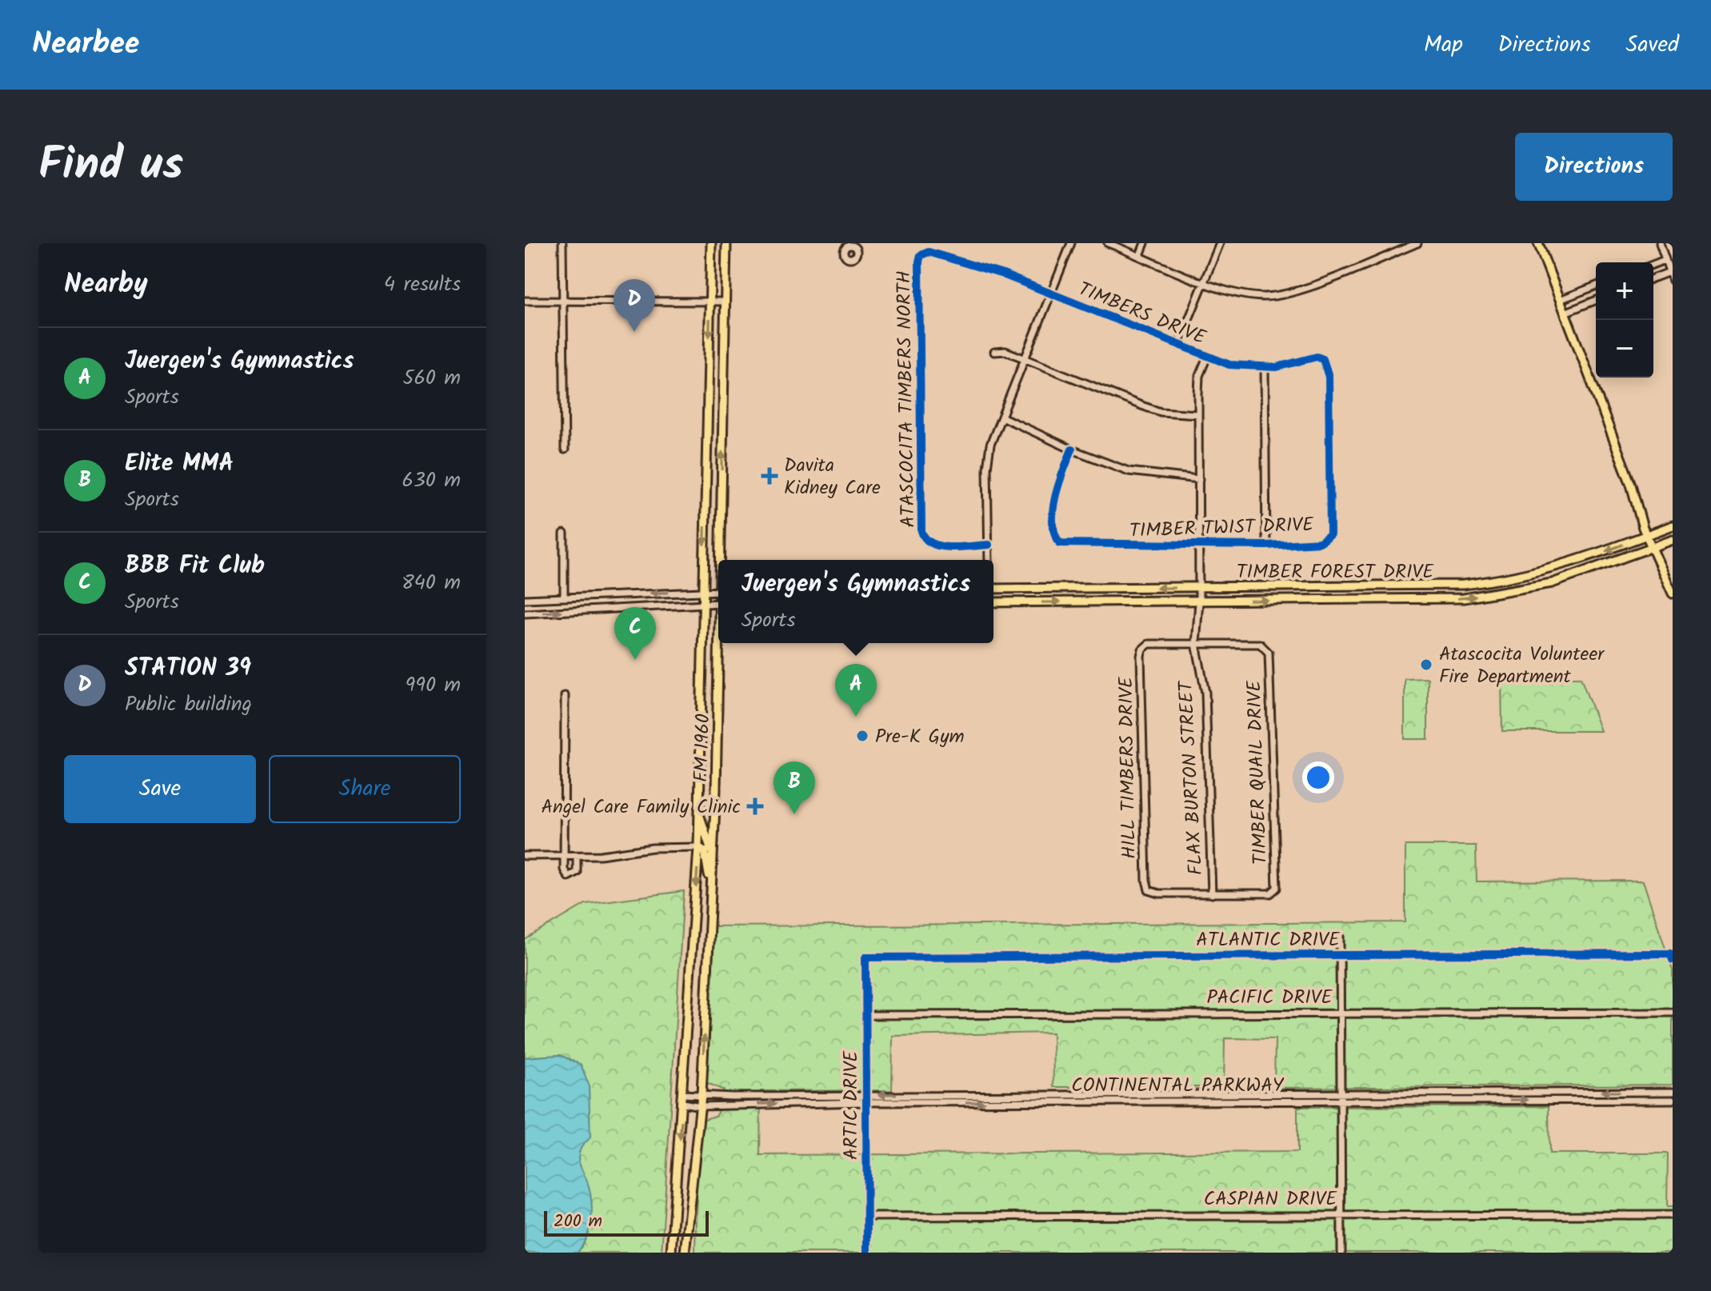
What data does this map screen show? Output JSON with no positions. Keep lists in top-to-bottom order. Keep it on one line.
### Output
{"streets":{"main road":["TIMBER FOREST DRIVE","FM 1960"],"street":["TIMBERS DRIVE","ATASCOCITA TIMBERS NORTH","TIMBER TWIST DRIVE","HILL TIMBERS DRIVE","TIMBER QUAIL DRIVE","FLAX BURTON STREET","ATLANTIC DRIVE","PACIFIC DRIVE","CONTINENTAL PARKWAY","ARTIC DRIVE","CASPIAN DRIVE"]},"crossings":[["TIMBERS DRIVE","ATASCOCITA TIMBERS NORTH"],["TIMBERS DRIVE","TIMBER TWIST DRIVE"],["TIMBERS DRIVE","FLAX BURTON STREET"],["TIMBER TWIST DRIVE","FLAX BURTON STREET"],["TIMBER FOREST DRIVE","FLAX BURTON STREET"],["FM 1960","CONTINENTAL PARKWAY"],["HILL TIMBERS DRIVE","TIMBER QUAIL DRIVE"],["HILL TIMBERS DRIVE","FLAX BURTON STREET"],["TIMBER QUAIL DRIVE","FLAX BURTON STREET"],["ATLANTIC DRIVE","ARTIC DRIVE"],["PACIFIC DRIVE","ARTIC DRIVE"],["CONTINENTAL PARKWAY","ARTIC DRIVE"],["ARTIC DRIVE","CASPIAN DRIVE"]],"places":{"health":["Davita Kidney Care","Angel Care Family Clinic"],"other":["Atascocita Volunteer Fire Department","Pre-K Gym"]},"scale_bar":"200 m","page":{"header":"Nearbee","nav":["Map","Directions","Saved"],"title":"Find us","buttons":["Directions",["Save","Share"]],"heading":["Nearby","4 results"],"map_buttons":["+","−"],"pins":["D","C","A","B"],"list":[{"mark":"A","name":"Juergen's Gymnastics","note":"Sports","value":"560 m"},{"mark":"B","name":"Elite MMA","note":"Sports","value":"630 m"},{"mark":"C","name":"BBB Fit Club","note":"Sports","value":"840 m"},{"mark":"D","name":"STATION 39","note":"Public building","value":"990 m"}],"popup":["Juergen's Gymnastics","Sports"],"scale":"200 m"}}
